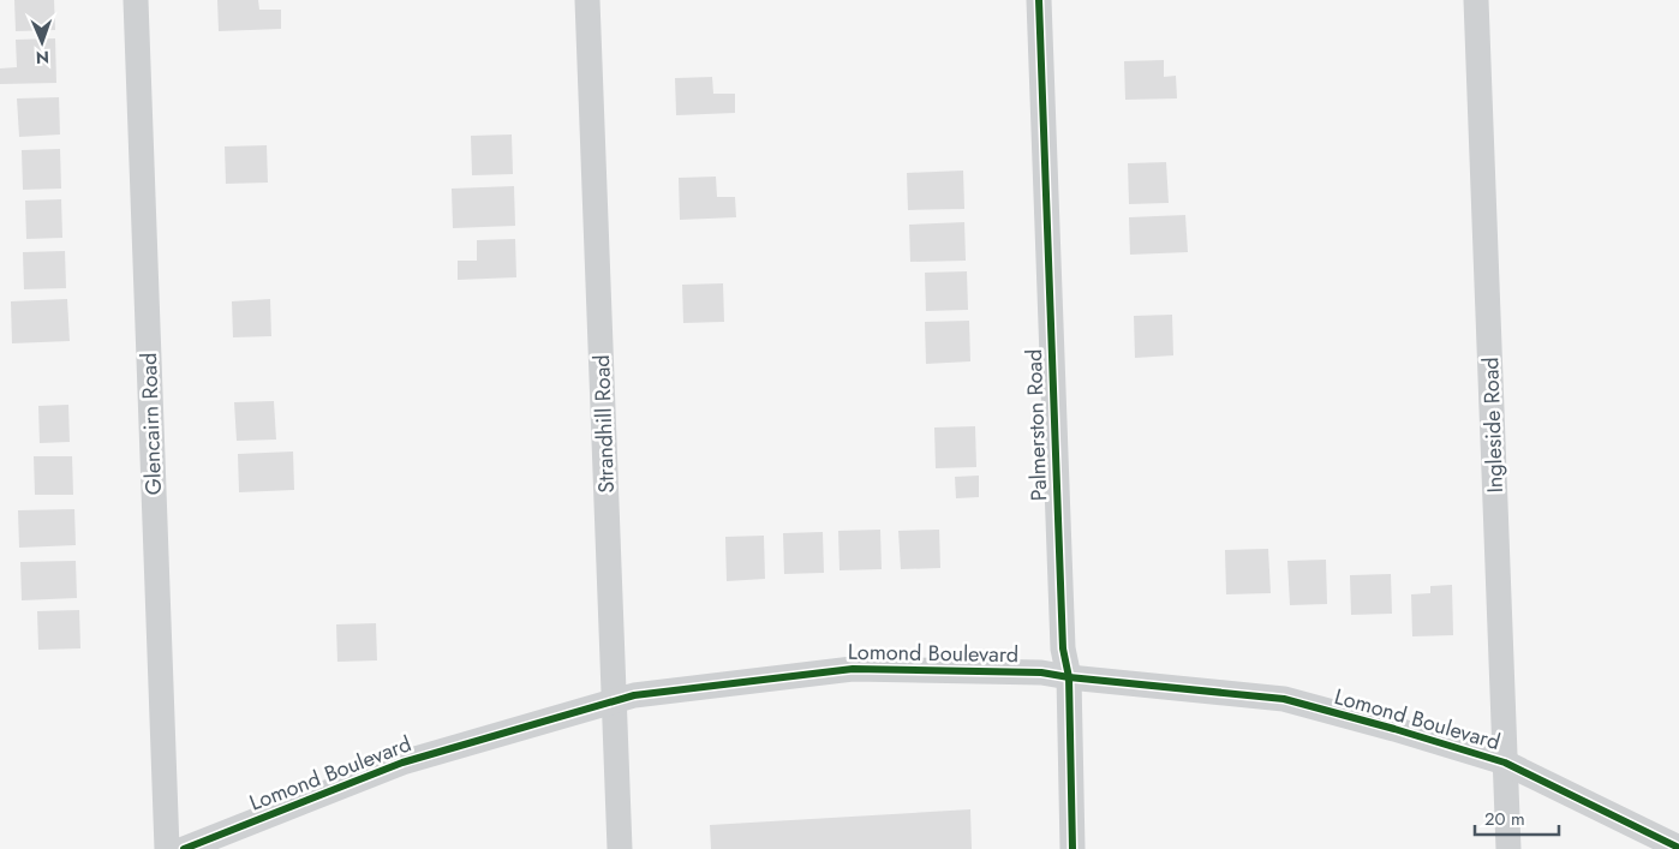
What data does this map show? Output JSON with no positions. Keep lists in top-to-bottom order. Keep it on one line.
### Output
{"streets":{"street":["Glencairn Road","Strandhill Road","Palmerston Road","Ingleside Road","Lomond Boulevard"]},"crossings":[["Strandhill Road","Lomond Boulevard"],["Palmerston Road","Lomond Boulevard"],["Ingleside Road","Lomond Boulevard"]],"scale_bar":"20 m","north":"bottom"}
